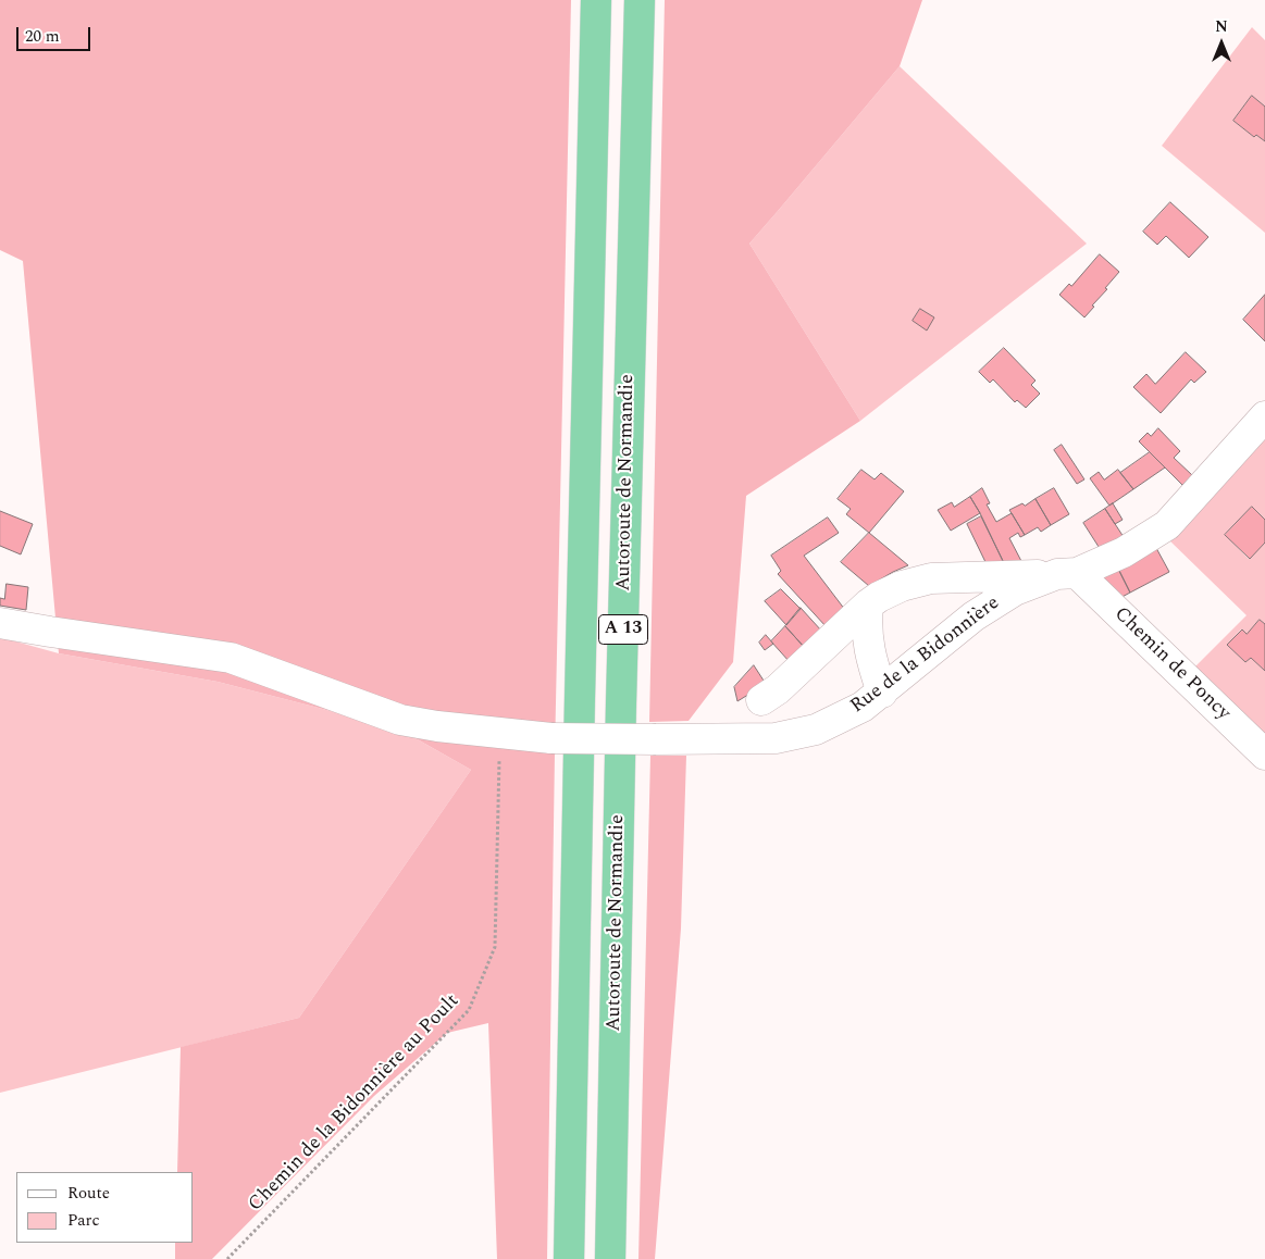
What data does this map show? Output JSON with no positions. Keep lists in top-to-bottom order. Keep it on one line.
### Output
{"streets":{"highway":["Autoroute de Normandie","A 13"],"street":["Rue de la Bidonnière","Chemin de Poncy"],"path":["Chemin de la Bidonnière au Poult"]},"crossings":[["Rue de la Bidonnière","Chemin de Poncy"],["Rue de la Bidonnière","Chemin de la Bidonnière au Poult"]],"legend":["Route","Parc"],"scale_bar":"20 m","north":"top"}
